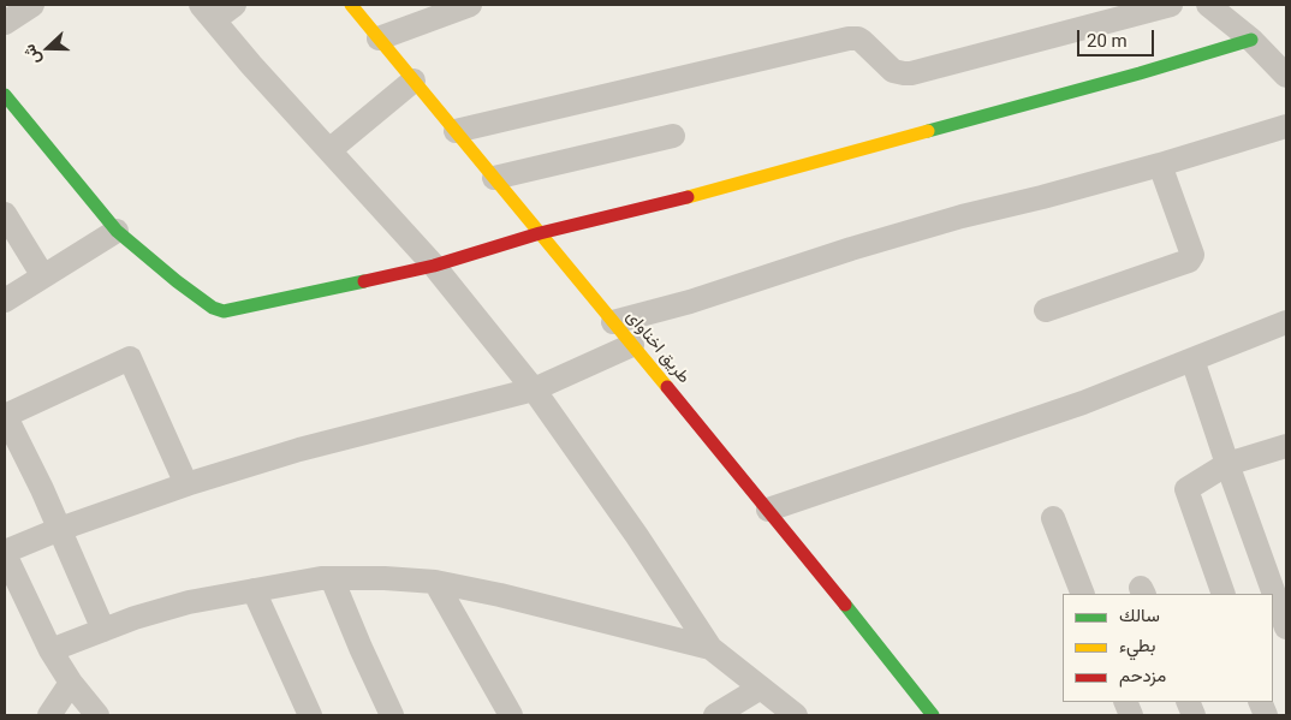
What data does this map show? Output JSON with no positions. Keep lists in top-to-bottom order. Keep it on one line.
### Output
{"streets":{"street":["طريق اخناواى"]},"legend":["سالك","بطيء","مزدحم"],"scale_bar":"20 m","north":"left"}
